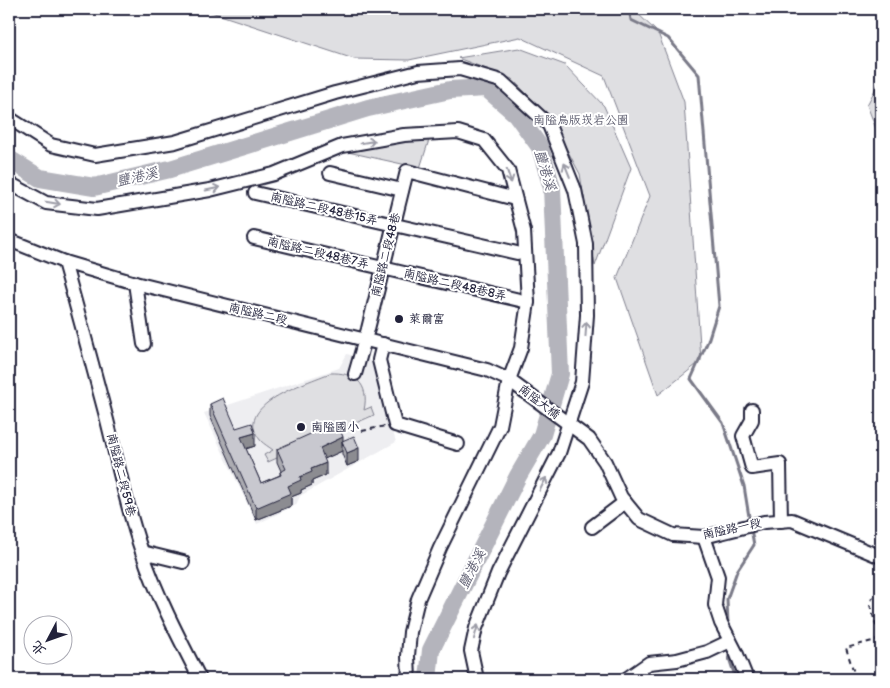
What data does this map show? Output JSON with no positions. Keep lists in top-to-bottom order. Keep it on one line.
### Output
{"streets":{"street":["南隘路二段48巷15弄","南隘路二段48巷7弄","南隘路二段48巷","南隘路二段48巷8弄","南隘路二段","南隘大橋","南隘路二段59巷","南隘路一段"]},"crossings":[["南隘路二段48巷15弄","南隘路二段48巷"],["南隘路二段48巷7弄","南隘路二段48巷"],["南隘路二段48巷7弄","南隘路二段48巷8弄"],["南隘路二段48巷","南隘路二段48巷8弄"],["南隘路二段48巷","南隘路二段"],["南隘路二段","南隘大橋"],["南隘路二段","南隘路二段59巷"],["南隘大橋","南隘路一段"]],"water":["鹽港溪"],"parks":["南隘烏版崁岩公園"],"places":["萊爾富","南隘國小"],"north":"bottom left"}
